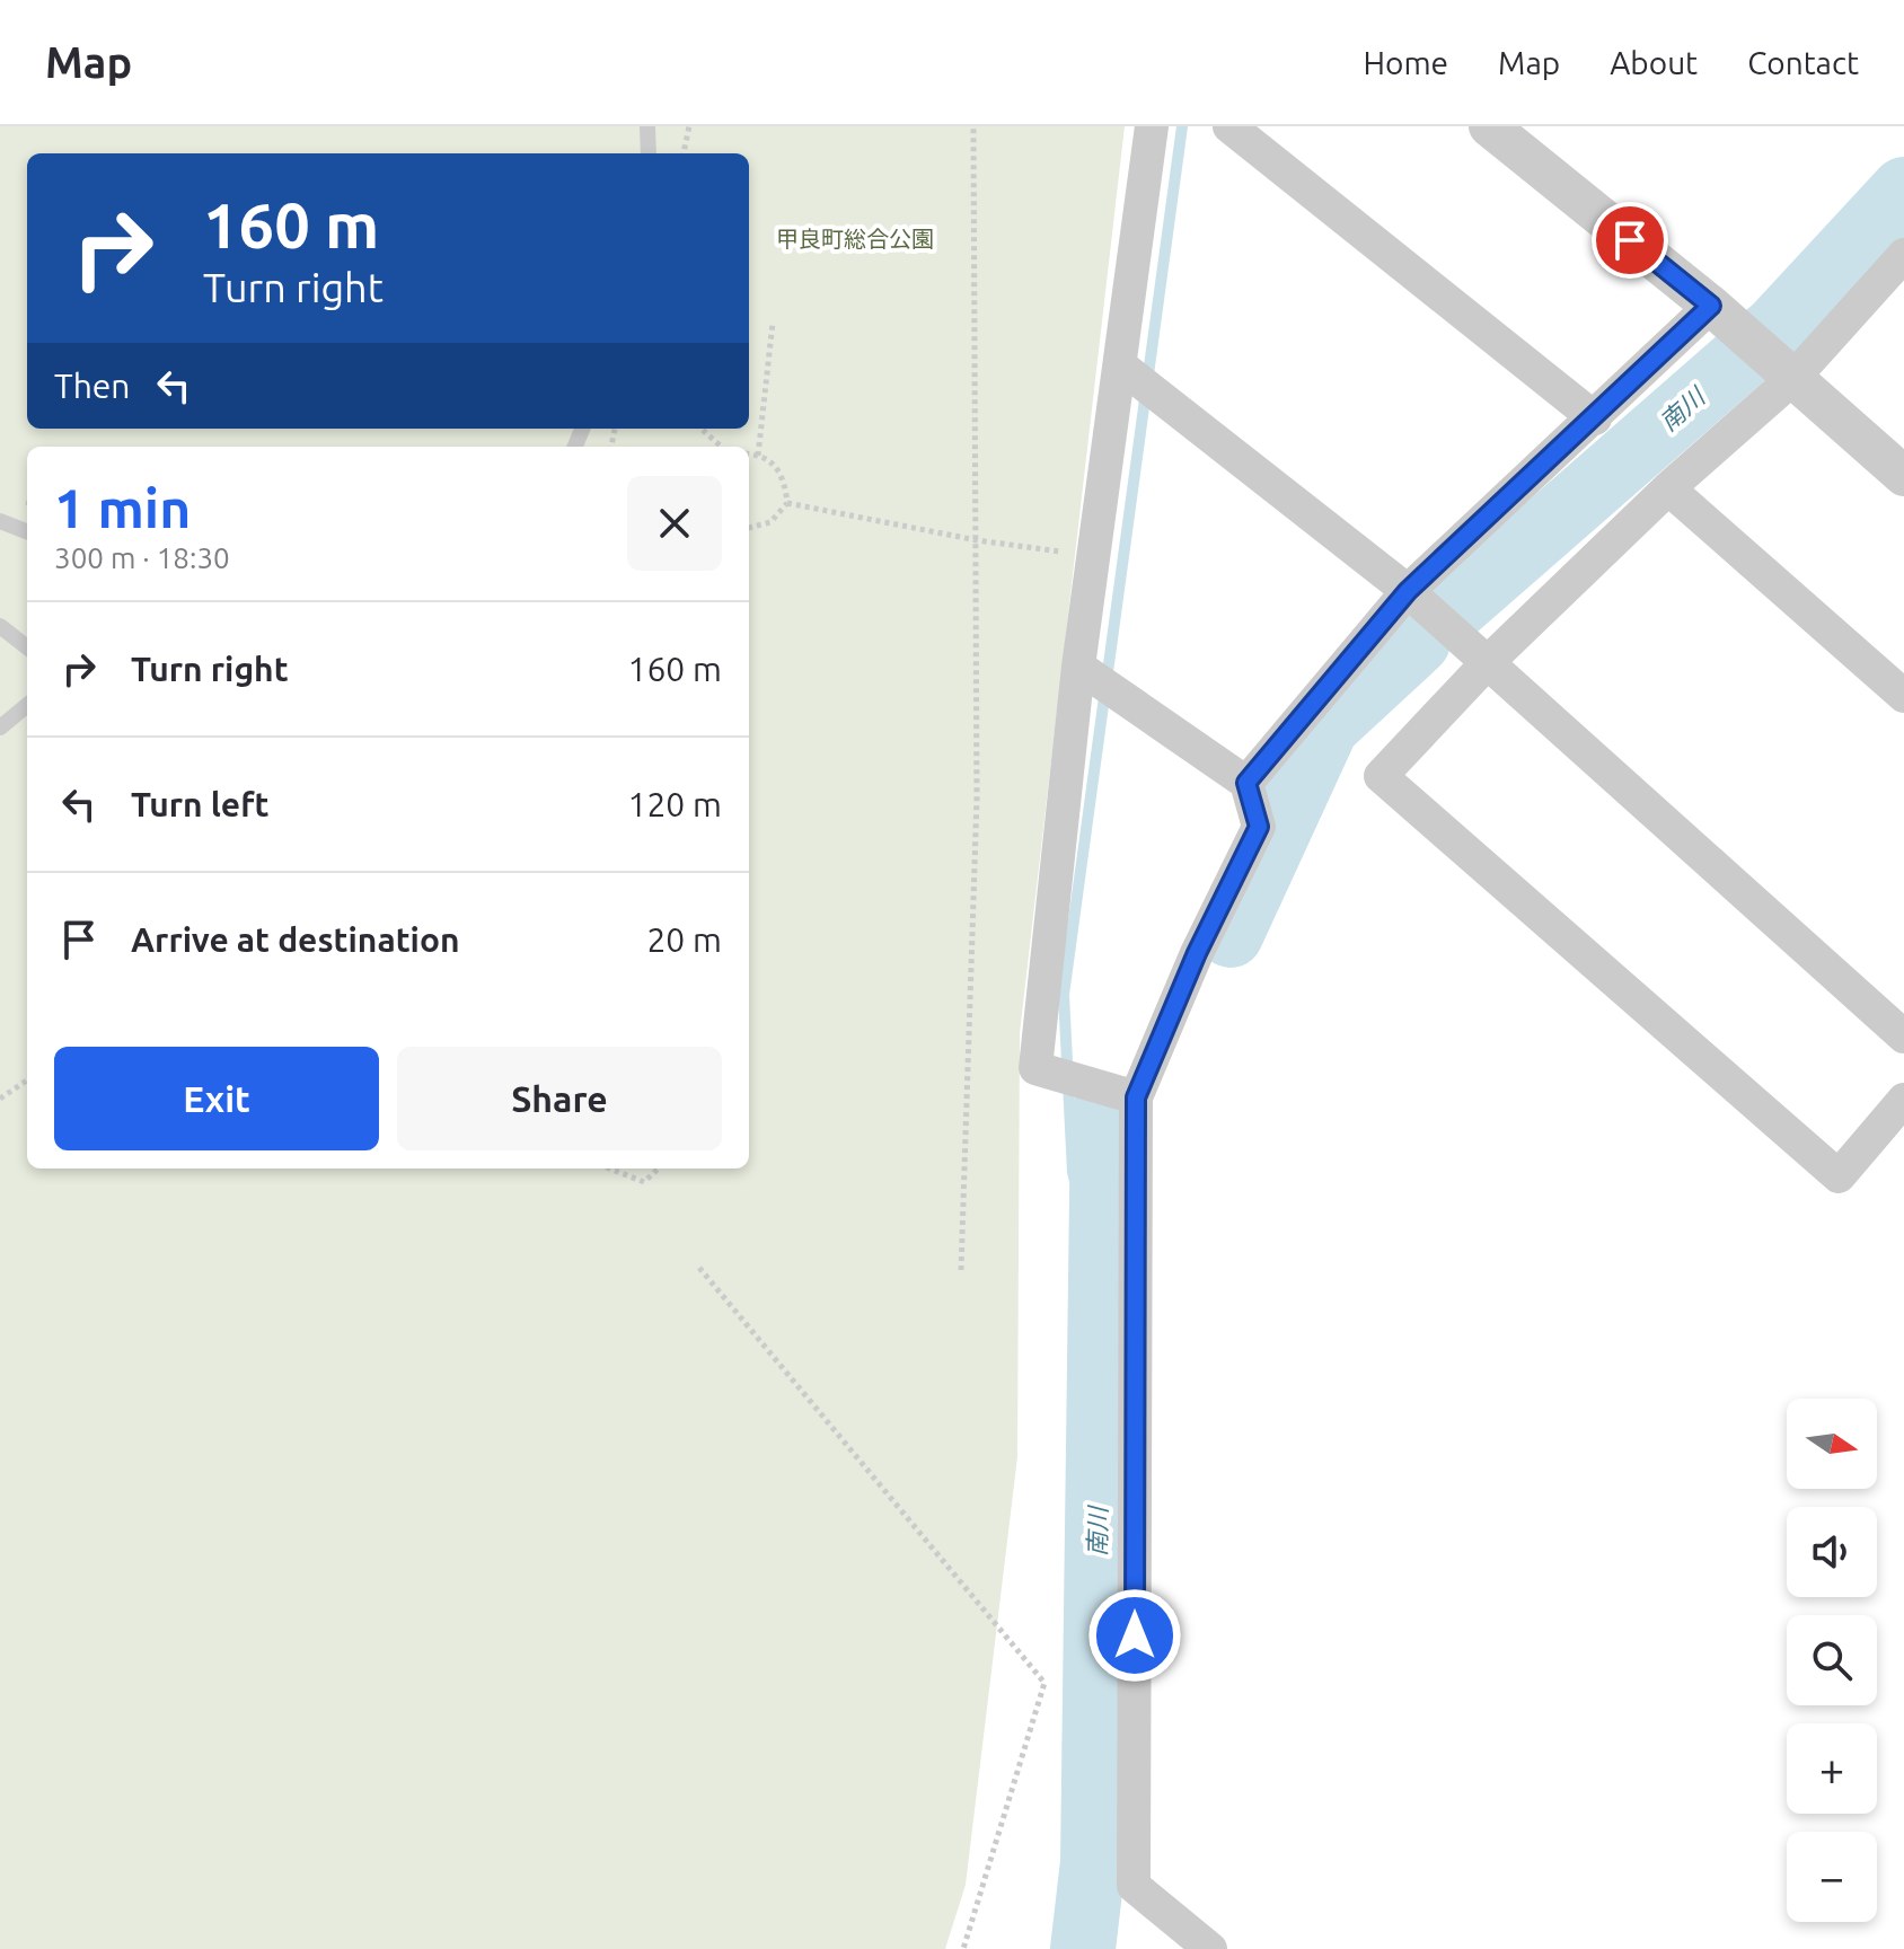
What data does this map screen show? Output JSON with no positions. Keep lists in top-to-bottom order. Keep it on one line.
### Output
{"water":["南川"],"parks":["甲良町総合公園"],"north":"right","page":{"header":"Map","nav":["Home","Map","About","Contact"],"turn":["160 m","Turn right"],"then":"Then","heading":["1 min","300 m · 18:30"],"list":[{"name":"Turn right","value":"160 m"},{"name":"Turn left","value":"120 m"},{"name":"Arrive at destination","value":"20 m"}],"buttons":["Exit","Share"],"map_buttons":["+","−"]}}
